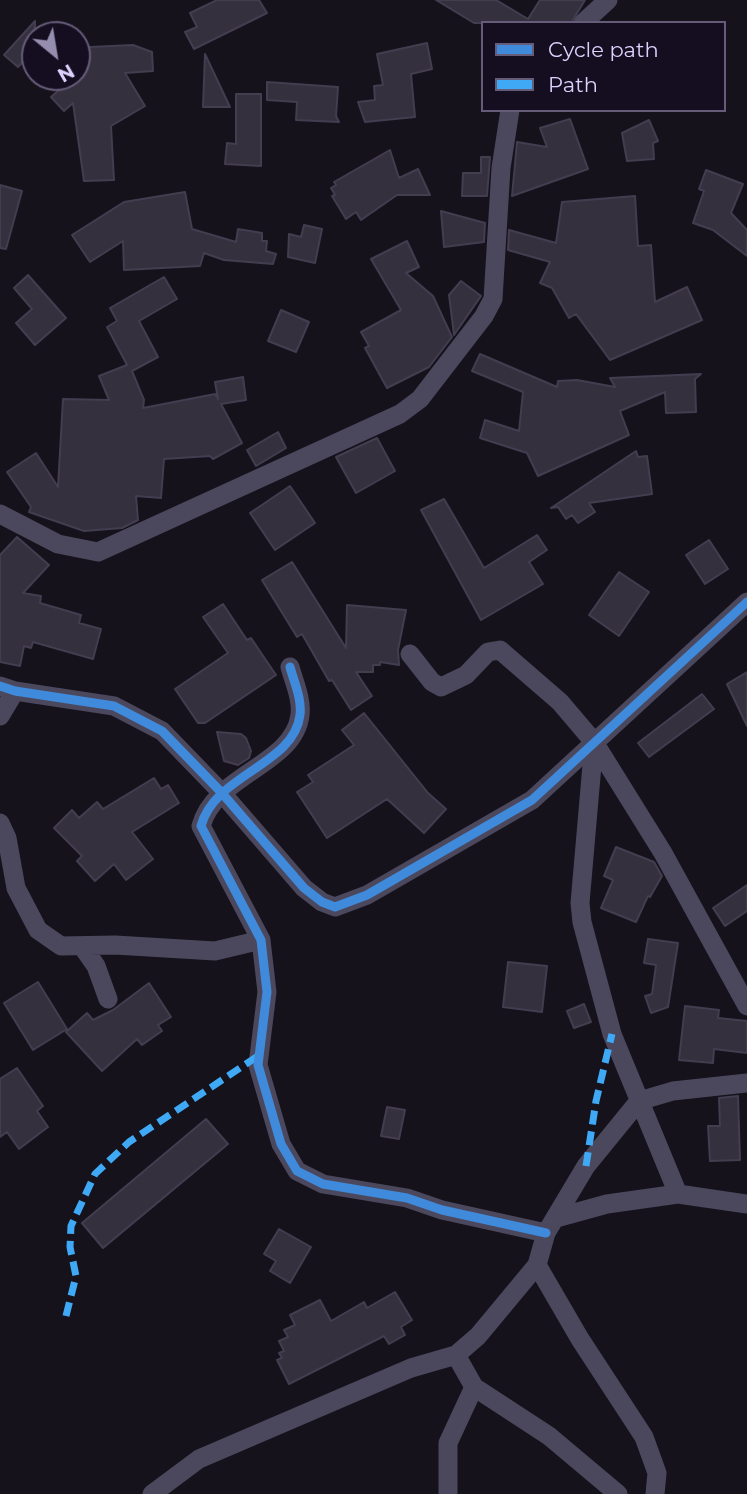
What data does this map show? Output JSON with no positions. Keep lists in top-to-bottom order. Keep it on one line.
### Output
{"legend":["Cycle path","Path"],"north":"bottom right"}
